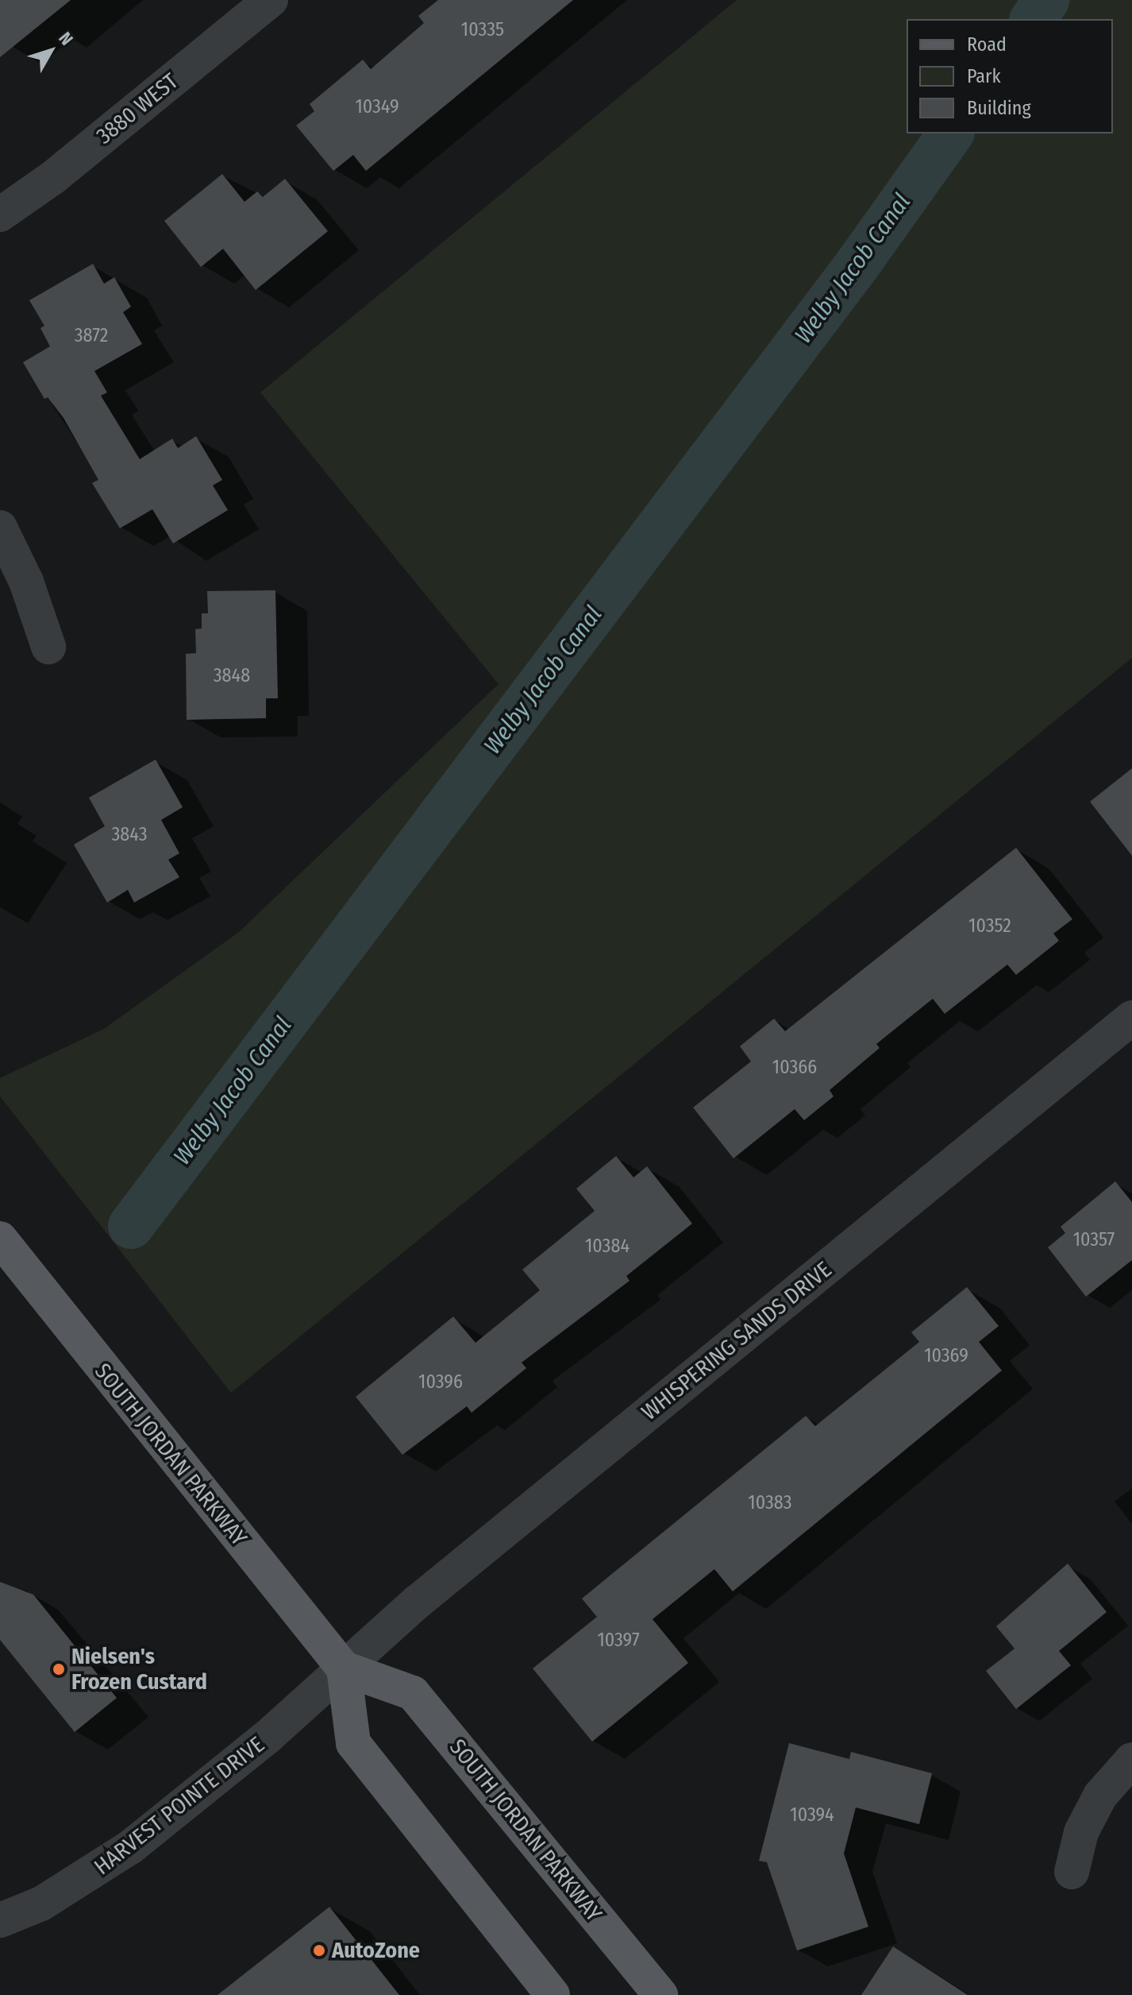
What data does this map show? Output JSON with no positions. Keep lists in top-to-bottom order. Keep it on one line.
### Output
{"streets":{"main road":["SOUTH JORDAN PARKWAY"],"street":["3880 WEST","WHISPERING SANDS DRIVE","HARVEST POINTE DRIVE"]},"crossings":[["WHISPERING SANDS DRIVE","SOUTH JORDAN PARKWAY"],["WHISPERING SANDS DRIVE","HARVEST POINTE DRIVE"],["SOUTH JORDAN PARKWAY","HARVEST POINTE DRIVE"]],"water":["Welby Jacob Canal"],"places":["Nielsen's Frozen Custard","AutoZone"],"house_numbers":["10335","10349","3872","3848","3843","10352","10366","10357","10384","10369","10396","10383","10397","10394"],"legend":["Road","Park","Building"],"north":"top right"}
